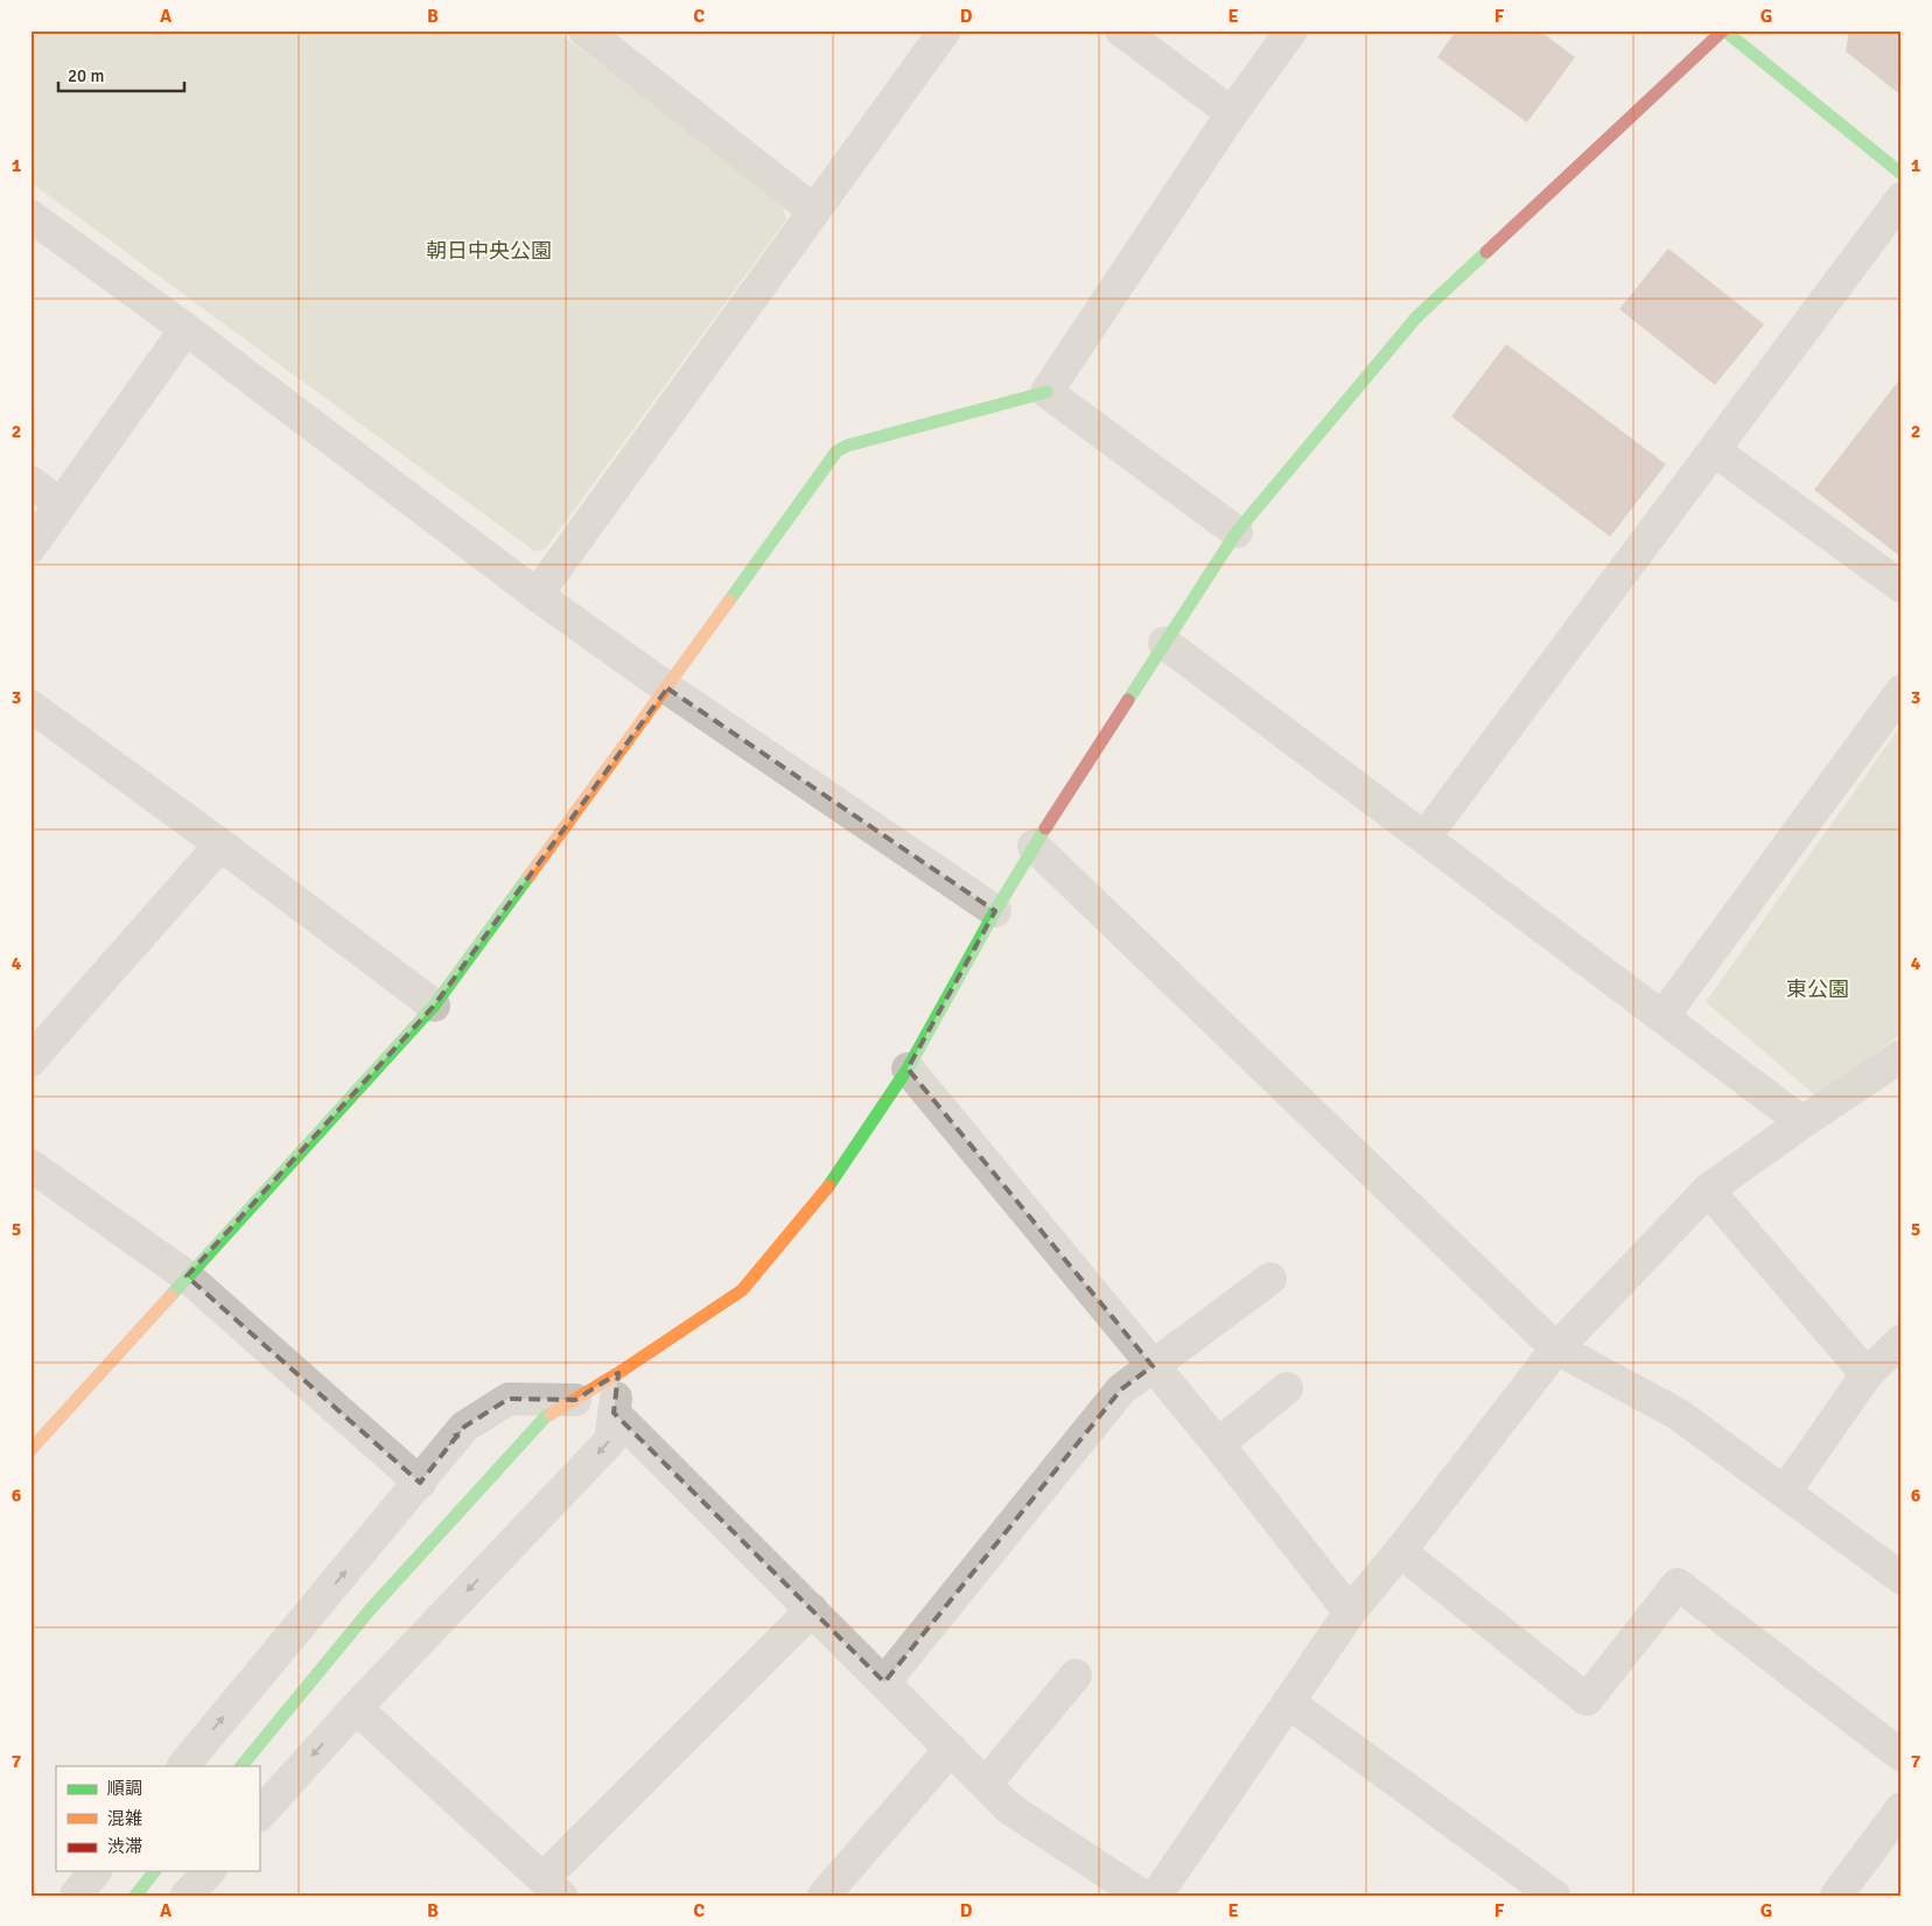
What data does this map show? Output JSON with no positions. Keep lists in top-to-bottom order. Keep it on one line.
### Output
{"parks":["朝日中央公園","東公園"],"legend":["順調","混雑","渋滞"],"scale_bar":"20 m","grid":{"columns":["A","B","C","D","E","F","G"],"rows":["1","2","3","4","5","6","7"]}}
